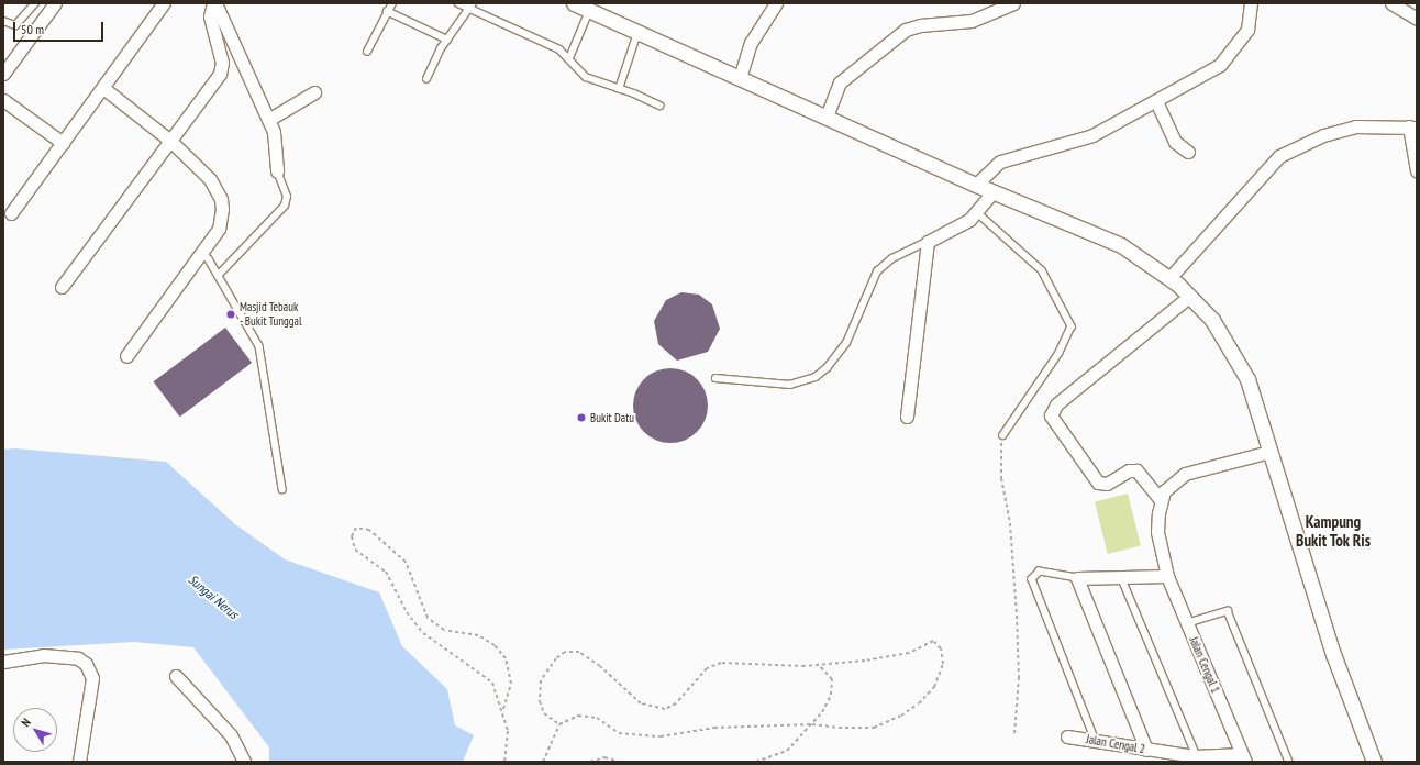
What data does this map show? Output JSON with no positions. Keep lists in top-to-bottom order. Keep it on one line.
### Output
{"streets":{"street":["Jalan Cengal 1","Jalan Cengal 2"]},"crossings":[["Jalan Cengal 1","Jalan Cengal 2"]],"districts":["Kampung Bukit Tok Ris"],"water":["Sungai Nerus"],"places":["Masjid Tebauk - Bukit Tunggal","Bukit Datu"],"scale_bar":"50 m","north":"top left"}
